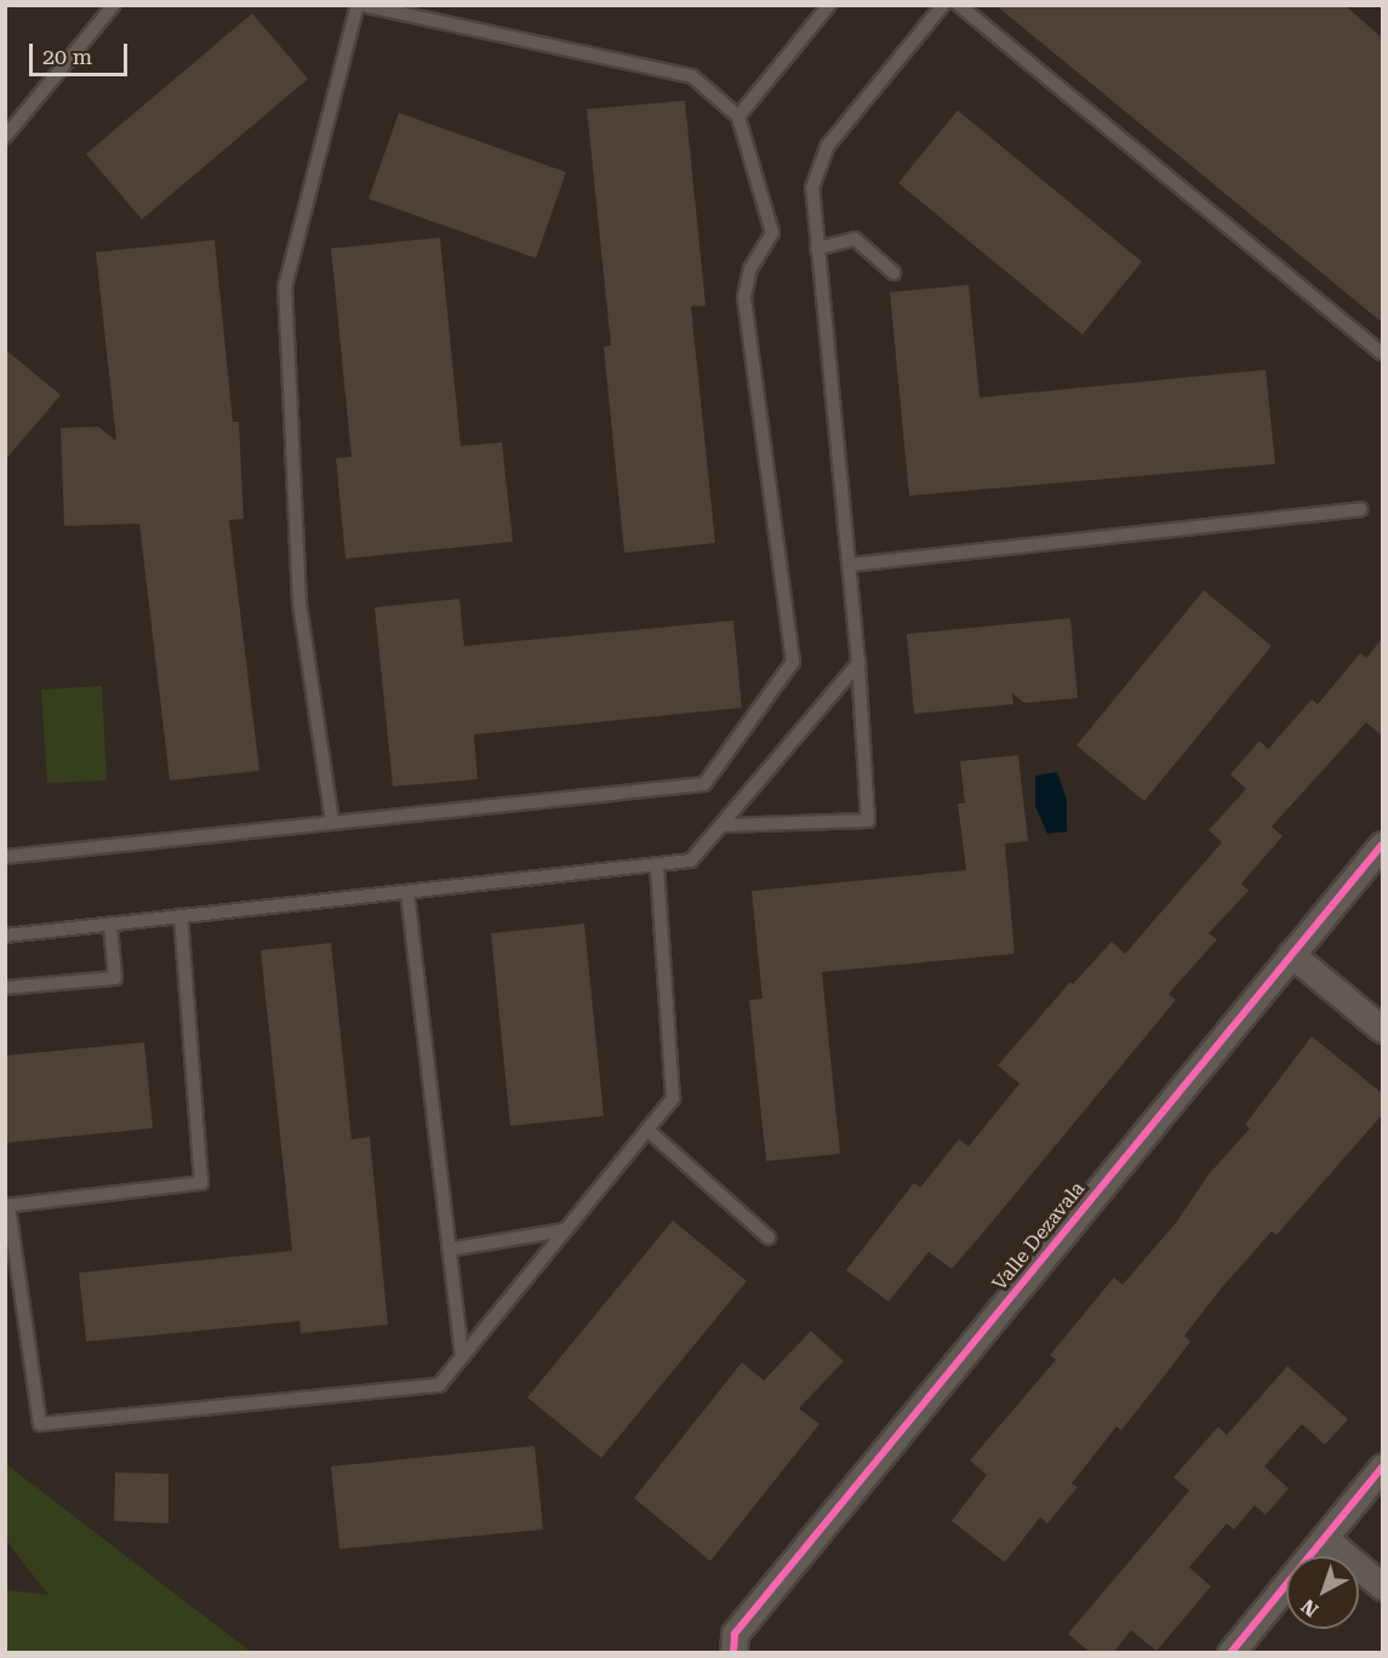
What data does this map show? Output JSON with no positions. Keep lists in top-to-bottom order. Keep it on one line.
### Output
{"streets":{"street":["Valle Dezavala"]},"scale_bar":"20 m","north":"bottom left"}
